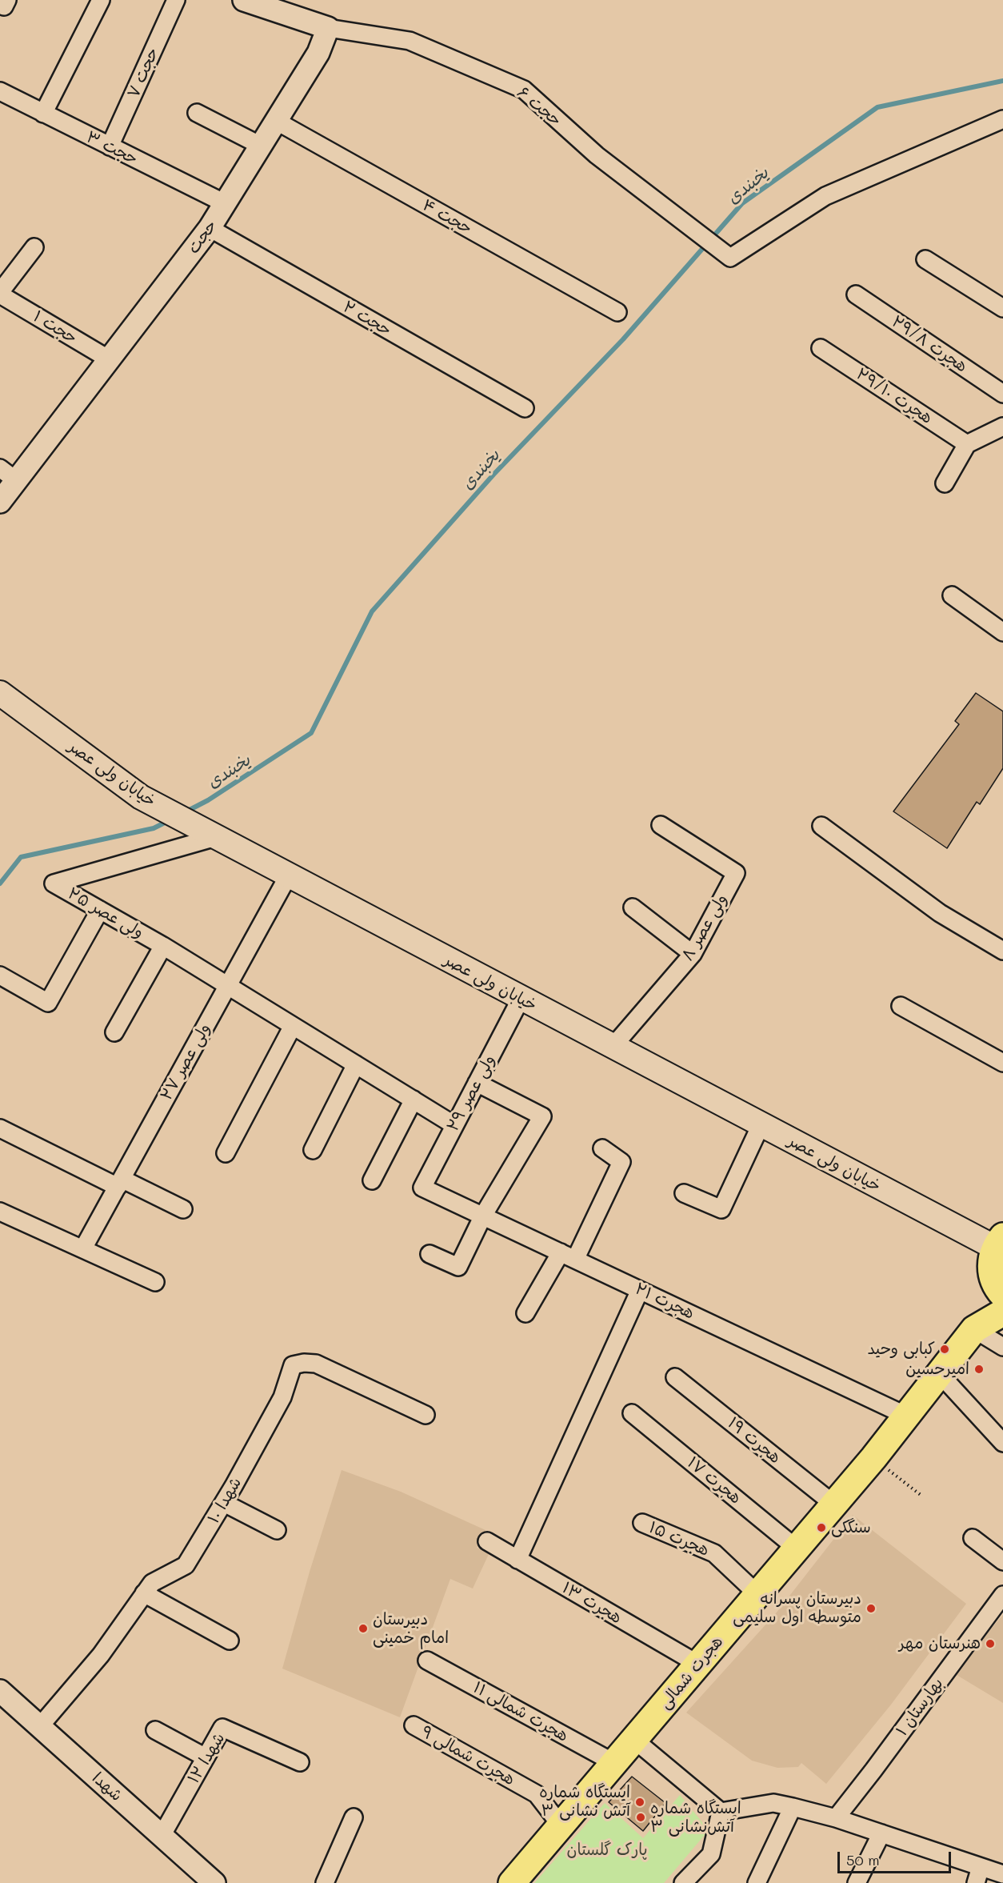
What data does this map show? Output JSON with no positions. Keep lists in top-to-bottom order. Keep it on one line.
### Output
{"streets":{"main road":["خیابان ولی عصر","هجرت شمالی"],"street":["حجت ۷","حجت ۶","حجت ۳","حجت ۴","حجت","حجت ۲","حجت ۱","هجرت ۲۹/۸","هجرت ۲۹/۱۰","ولی عصر ۲۵","ولی عصر ۸","ولی عصر ۲۷","ولی عصر ۲۹","هجرت ۲۱","هجرت ۱۹","هجرت ۱۷","شهدا ۱۰","هجرت ۱۵","هجرت ۱۳","بهارستان ۱","هجرت شمالی ۱۱","هجرت شمالی ۹","شهدا ۱۲","شهدا"]},"crossings":[["حجت ۷","حجت ۳"],["حجت ۶","حجت"],["حجت ۳","حجت"],["حجت ۴","حجت"],["حجت","حجت ۲"],["حجت","حجت ۱"],["خیابان ولی عصر","ولی عصر ۲۵"],["خیابان ولی عصر","ولی عصر ۸"],["خیابان ولی عصر","ولی عصر ۲۷"],["خیابان ولی عصر","ولی عصر ۲۹"],["ولی عصر ۲۵","ولی عصر ۲۷"],["ولی عصر ۲۵","ولی عصر ۲۹"],["ولی عصر ۲۹","هجرت ۲۱"],["هجرت ۲۱","هجرت شمالی"],["هجرت ۱۹","هجرت شمالی"],["هجرت ۱۷","هجرت شمالی"],["شهدا ۱۰","شهدا"],["هجرت ۱۵","هجرت شمالی"],["هجرت ۱۳","هجرت شمالی"],["هجرت شمالی","هجرت شمالی ۱۱"],["هجرت شمالی","هجرت شمالی ۹"],["شهدا ۱۲","شهدا"]],"water":["یخبندی"],"parks":["پارک گلستان"],"places":["کبابی وحید","امیرحسین","سنگکی","دبیرستان پسرانه متوسطه اول سلیمی","دبیرستان امام خمینی","هنرستان مهر","ایستگاه شماره ۳ آتش نشانی","ایستگاه شماره ۳ آتش‌نشانی"],"scale_bar":"50 m"}
